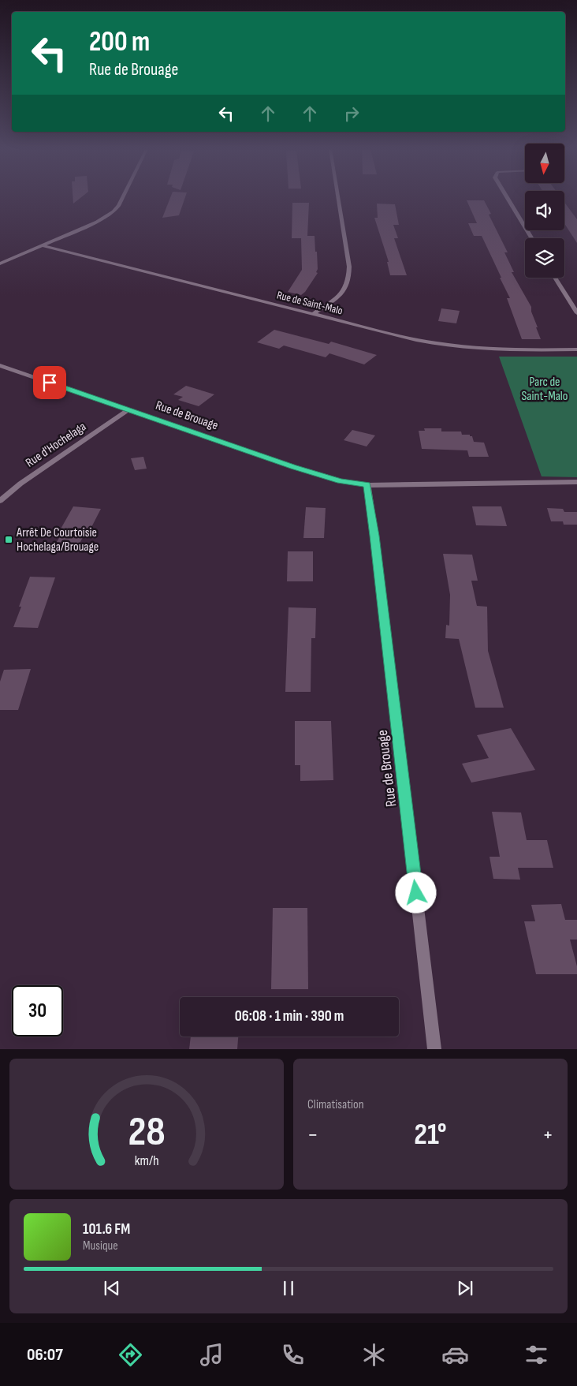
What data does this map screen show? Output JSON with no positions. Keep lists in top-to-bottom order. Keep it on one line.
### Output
{"streets":{"street":["Rue de Saint-Malo","Rue de Brouage","Rue d'Hochelaga"]},"crossings":[["Rue de Brouage","Rue d'Hochelaga"]],"parks":["Parc de Saint-Malo"],"places":{"transit":["Arrêt De Courtoisie Hochelaga/Brouage"]},"north":"bottom","page":{"turn":["200 m","Rue de Brouage"],"limit":"30","trip":"06:08 · 1 min · 390 m","tile":"Climatisation","heat":["−","21°","+"],"song":["101.6 FM","Musique"],"tabs":"06:07","gauge":["28","km/h"]}}
